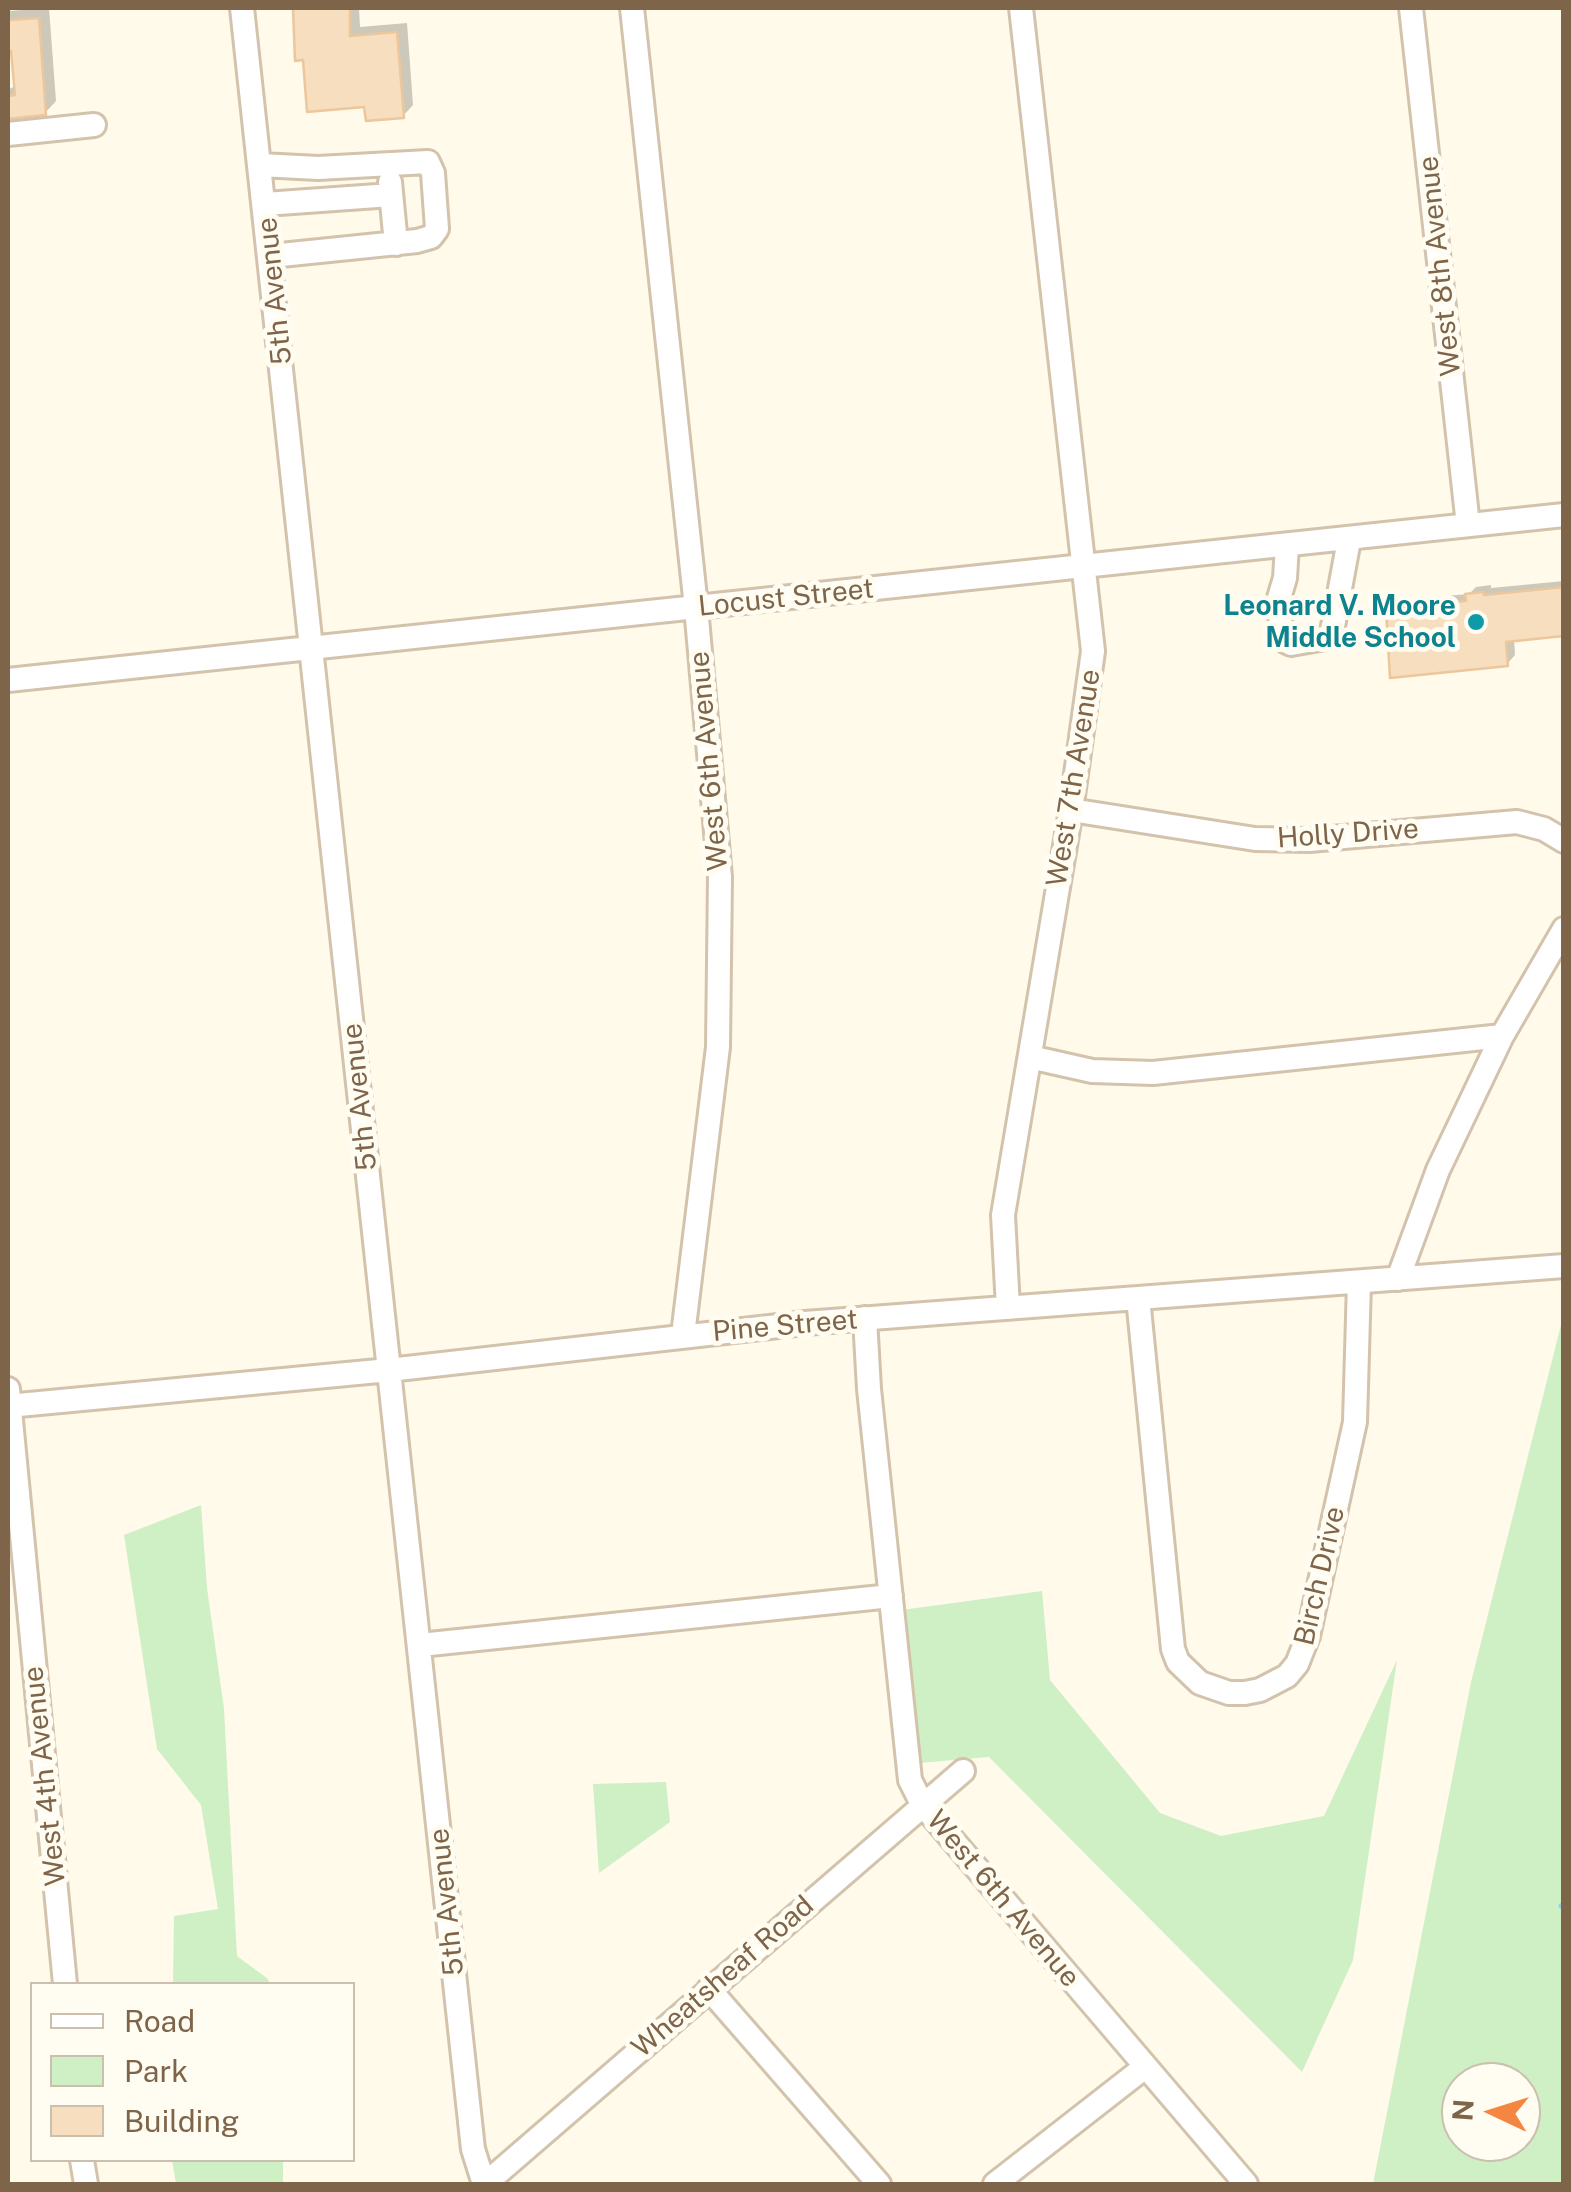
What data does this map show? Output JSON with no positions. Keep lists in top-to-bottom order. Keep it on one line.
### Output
{"streets":{"street":["West 8th Avenue","5th Avenue","Locust Street","West 6th Avenue","West 7th Avenue","Holly Drive","Pine Street","Birch Drive","West 4th Avenue","Wheatsheaf Road"]},"crossings":[["West 8th Avenue","Locust Street"],["5th Avenue","Locust Street"],["5th Avenue","Pine Street"],["5th Avenue","Wheatsheaf Road"],["Locust Street","West 6th Avenue"],["Locust Street","West 7th Avenue"],["West 6th Avenue","Pine Street"],["West 6th Avenue","Wheatsheaf Road"],["West 7th Avenue","Holly Drive"],["West 7th Avenue","Pine Street"],["Pine Street","Birch Drive"],["Pine Street","West 4th Avenue"]],"places":["Leonard V. Moore Middle School"],"legend":["Road","Park","Building"],"north":"left"}
